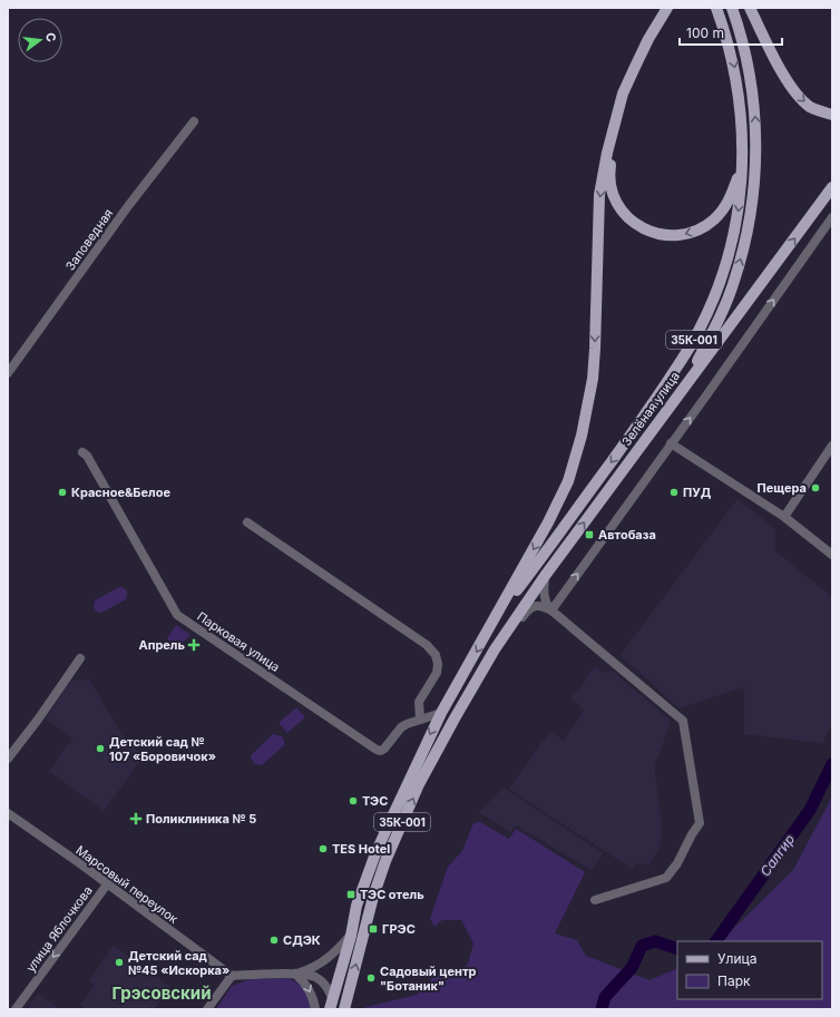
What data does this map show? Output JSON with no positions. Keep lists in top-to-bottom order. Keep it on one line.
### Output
{"streets":{"main road":["35К-001","Зелёная улица"],"street":["Заповедная","Парковая улица","Марсовый переулок","улица Яблочкова"]},"crossings":[["35К-001","Зелёная улица"],["35К-001","Парковая улица"],["Марсовый переулок","улица Яблочкова"]],"one_way":["улица Яблочкова"],"districts":["Грэсовский"],"water":["Салгир"],"places":{"other":["Пещера","Красное&Белое","ПУД","Детский сад № 107 «Боровичок»","ТЭС","TES Hotel","СДЭК","Детский сад №45 «Искорка»","Садовый центр \"Ботаник\""],"transit":["Автобаза","ТЭС отель","ГРЭС"],"health":["Апрель","Поликлиника № 5"]},"legend":["Улица","Парк"],"scale_bar":"100 m","north":"right"}
